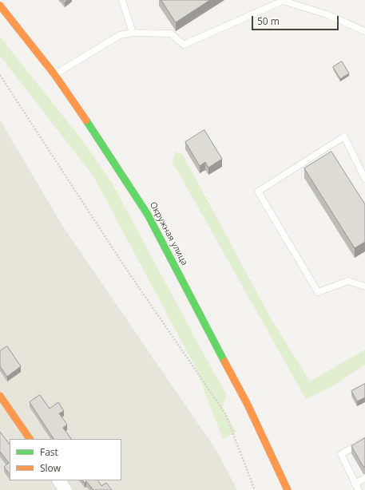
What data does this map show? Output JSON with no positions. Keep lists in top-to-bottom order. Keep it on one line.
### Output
{"streets":{"main road":["Окружная улица"]},"legend":["Fast","Slow"],"scale_bar":"50 m"}
